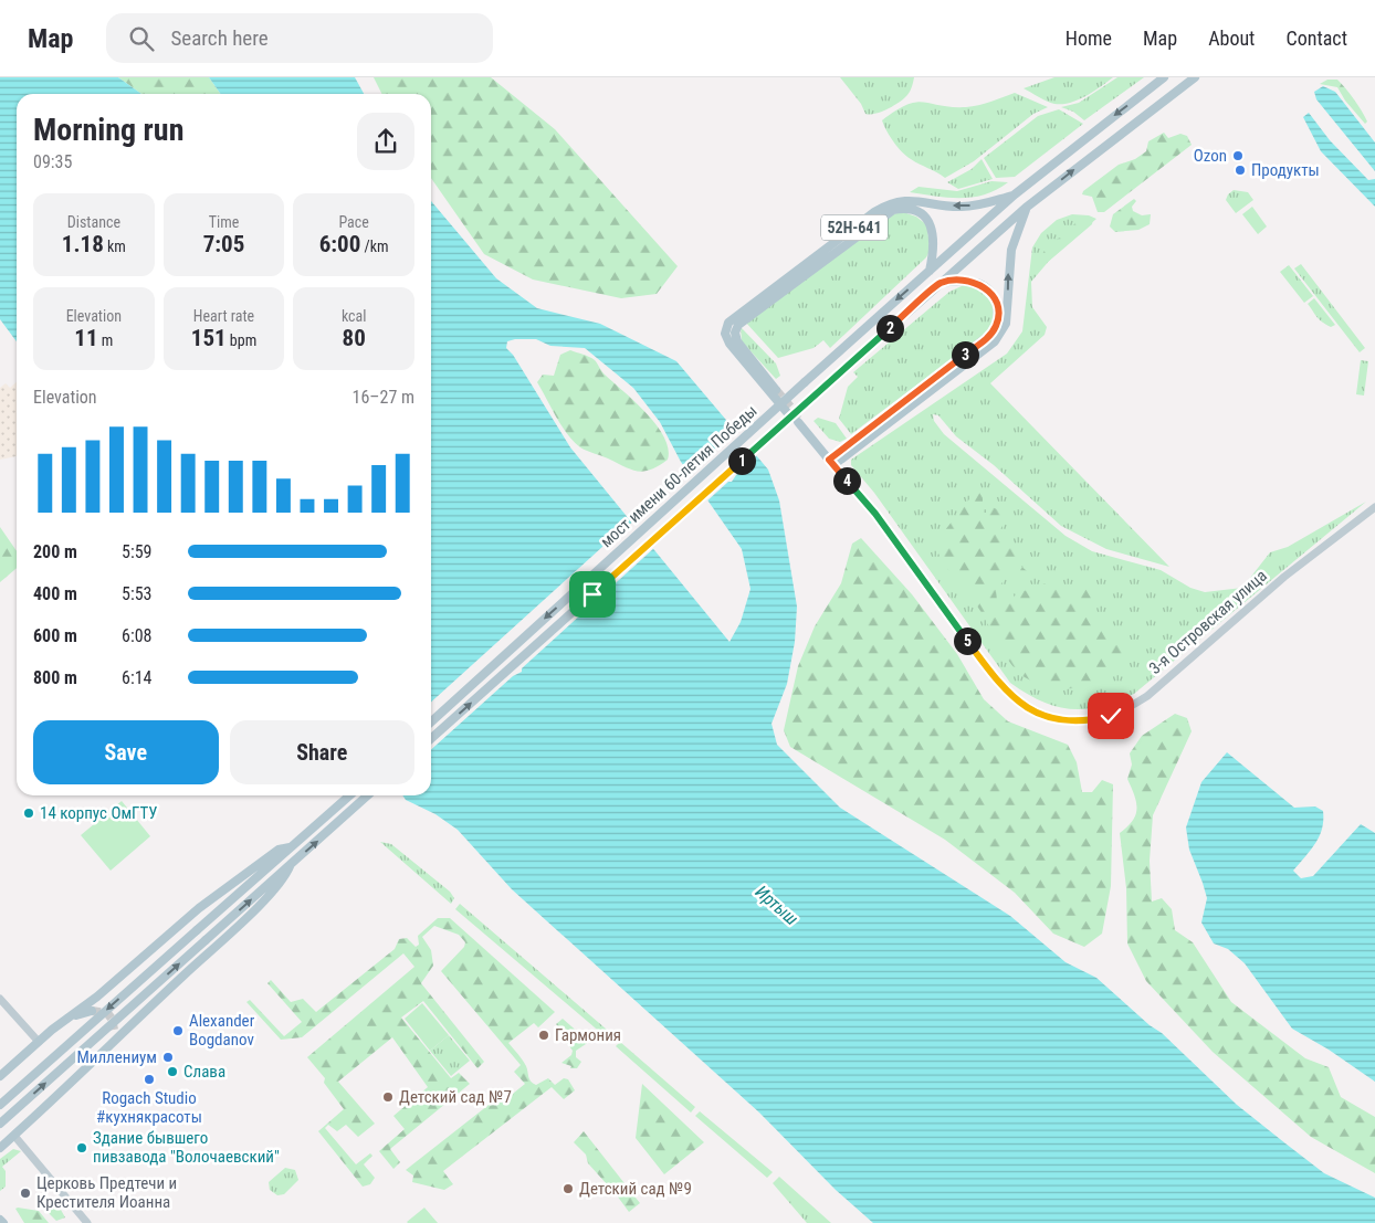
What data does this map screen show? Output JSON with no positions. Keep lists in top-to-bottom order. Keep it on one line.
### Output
{"streets":{"main road":["52Н-641","мост имени 60-летия Победы","3-я Островская улица"]},"crossings":[["52Н-641","мост имени 60-летия Победы"],["52Н-641","3-я Островская улица"]],"water":["Иртыш"],"places":["Ozon","Продукты","14 корпус ОмГТУ","Alexander Bogdanov","Гармония","Миллениум","Слава","Rogach Studio #кухнякрасоты","Детский сад №7","Здание бывшего пивзавода \"Волочаевский\"","Детский сад №9","Церковь Предтечи и Крестителя Иоанна"],"page":{"header":"Map","search":"Search here","nav":["Home","Map","About","Contact"],"heading":["Morning run","09:35"],"stats":[["Distance","1.18 km"],["Time","7:05"],["Pace","6:00 /km"],["Elevation","11 m"],["Heart rate","151 bpm"],["kcal","80"]],"pins":["2","3","1","4","5"],"chart":["Elevation","16–27 m"],"list":[{"name":"200 m","note":"5:59"},{"name":"400 m","note":"5:53"},{"name":"600 m","note":"6:08"},{"name":"800 m","note":"6:14"}],"buttons":["Save","Share"]}}
